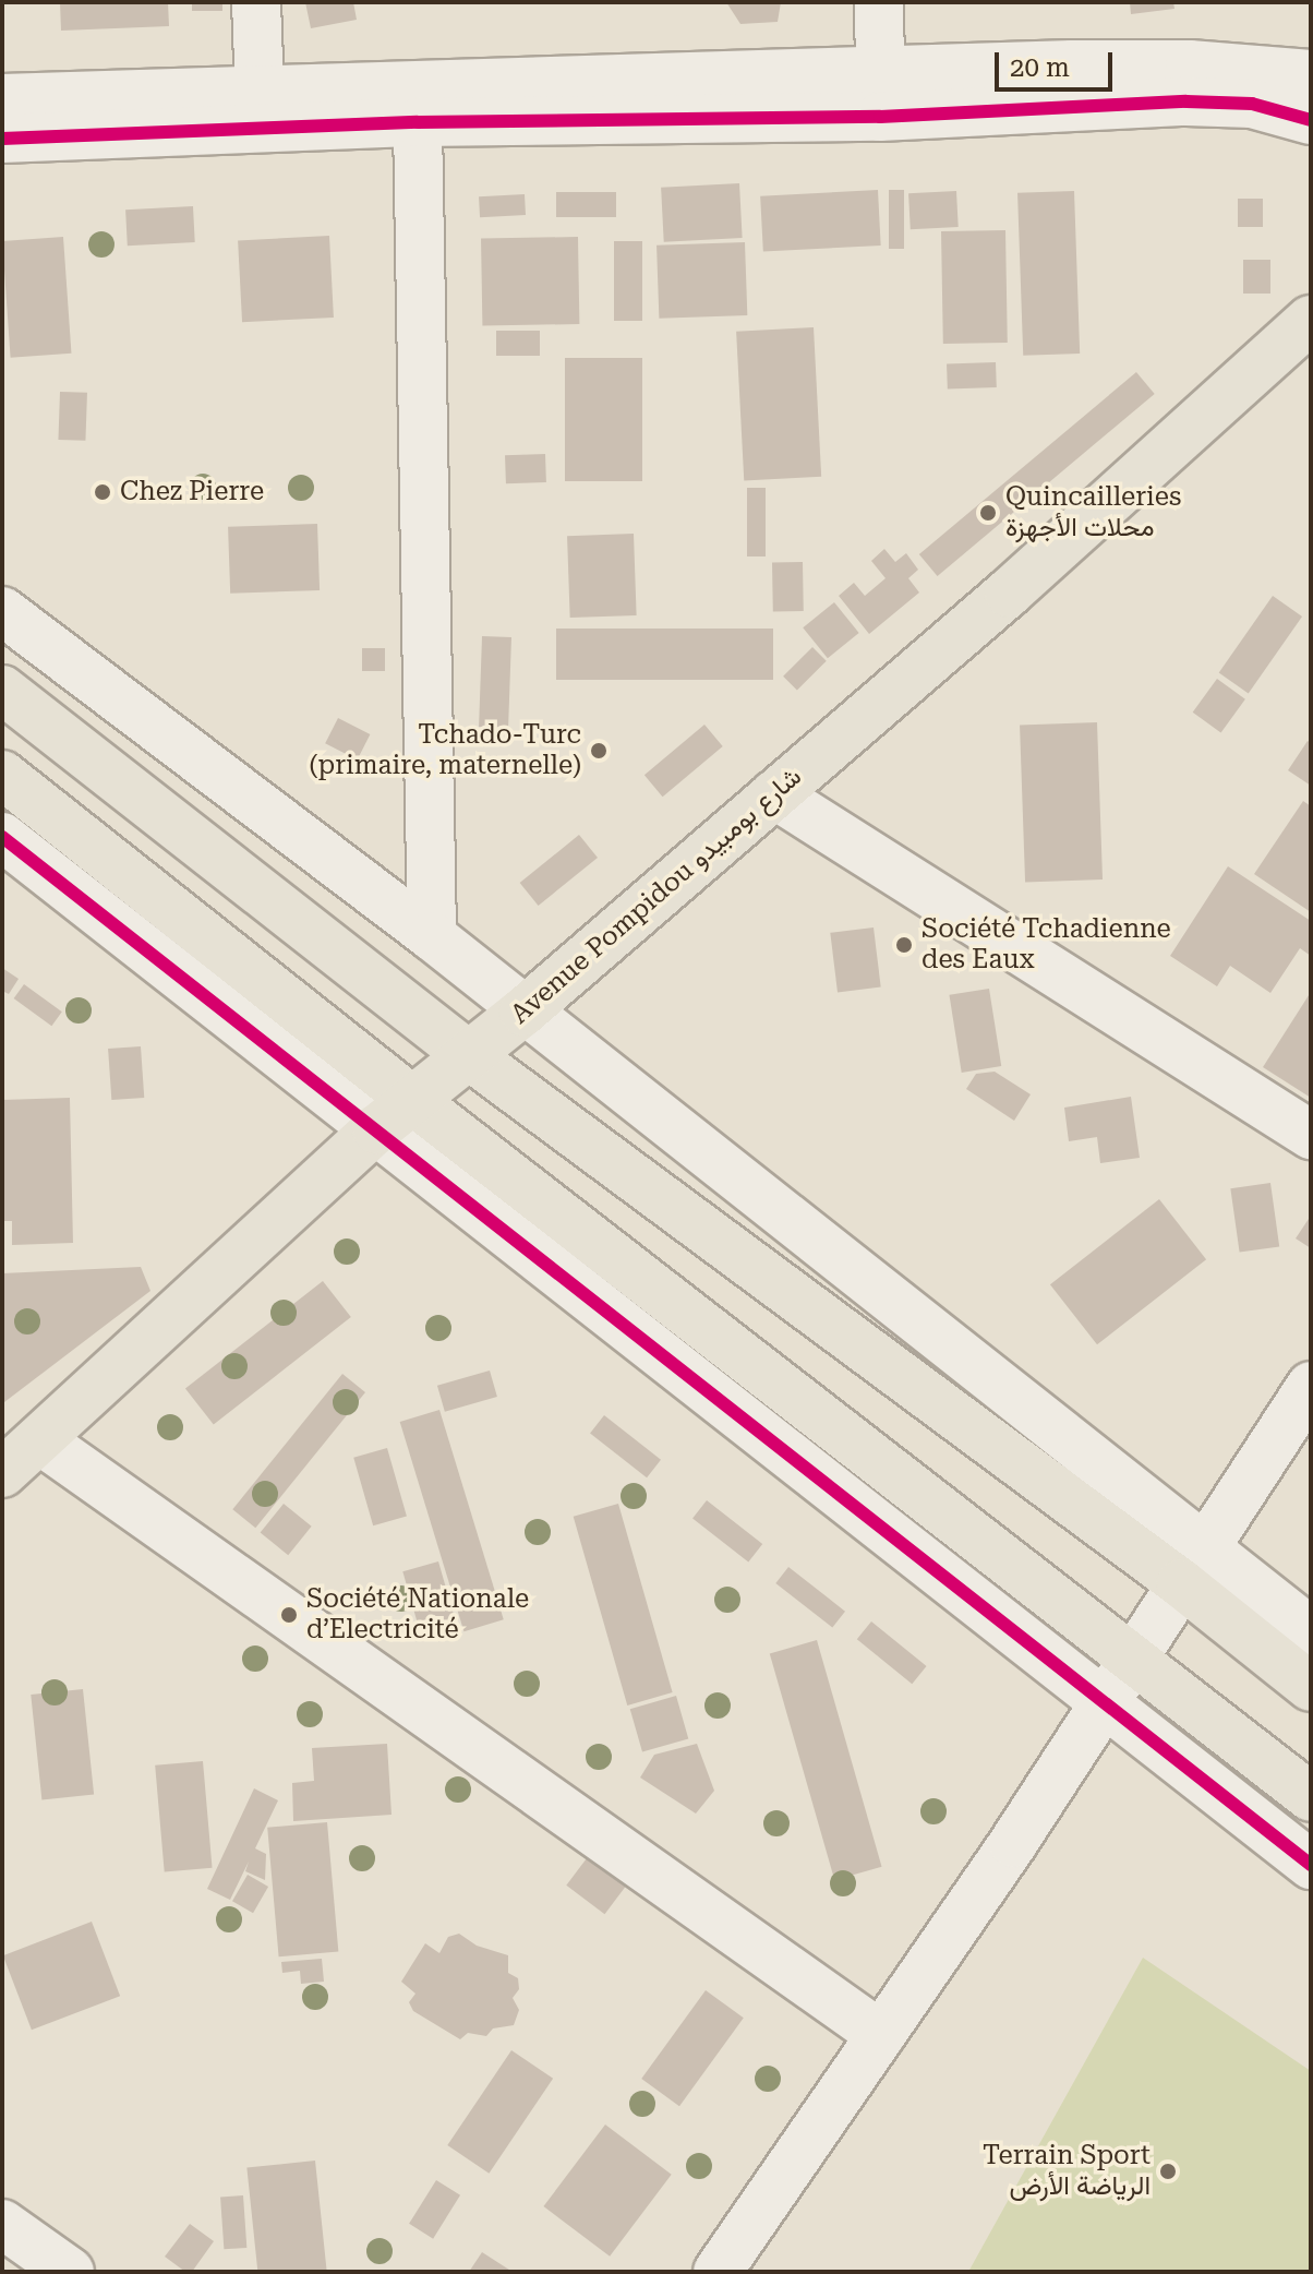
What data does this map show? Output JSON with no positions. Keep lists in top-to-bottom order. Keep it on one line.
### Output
{"streets":{"main road":["Avenue Pompidou شارع بومبيدو"]},"places":["Chez Pierre","Quincailleries محلات الأجهزة","Tchado-Turc (primaire, maternelle)","Société Tchadienne des Eaux","Société Nationale d’Electricité","Terrain Sport الرياضة الأرض"],"scale_bar":"20 m"}
